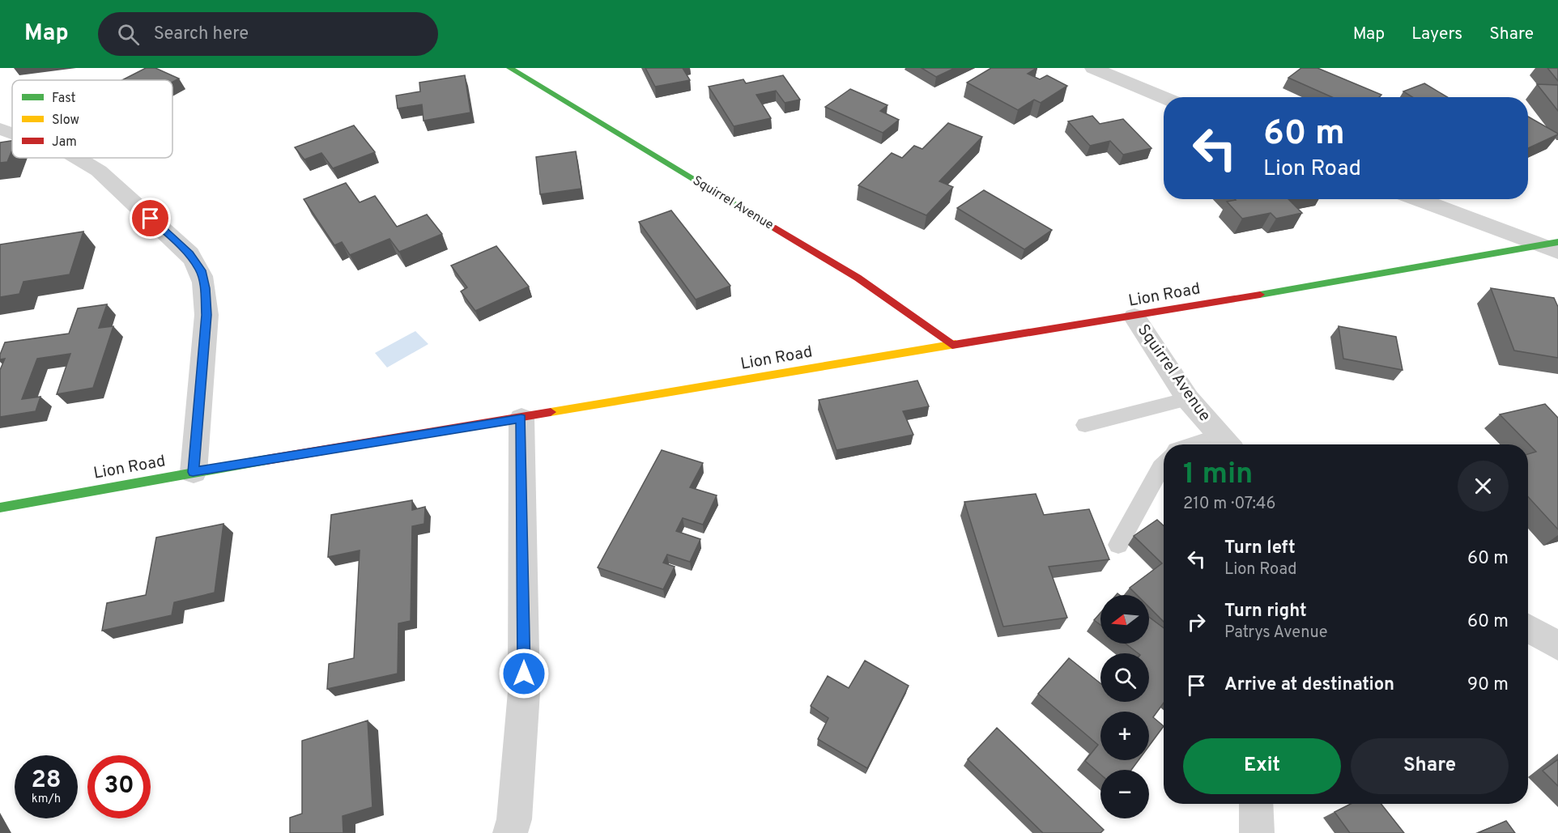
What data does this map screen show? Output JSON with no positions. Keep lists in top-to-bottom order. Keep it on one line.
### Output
{"streets":{"street":["Squirrel Avenue","Lion Road"]},"crossings":[["Squirrel Avenue","Lion Road"]],"legend":["Fast","Slow","Jam"],"north":"left","page":{"header":"Map","search":"Search here","nav":["Map","Layers","Share"],"turn":["60 m","Lion Road"],"heading":["1 min","210 m · 07:46"],"list":[{"name":"Turn left","note":"Lion Road","value":"60 m"},{"name":"Turn right","note":"Patrys Avenue","value":"60 m"},{"name":"Arrive at destination","value":"90 m"}],"map_buttons":["+","−"],"buttons":["Exit","Share"],"speed":"28 km/h","limit":"30"}}
